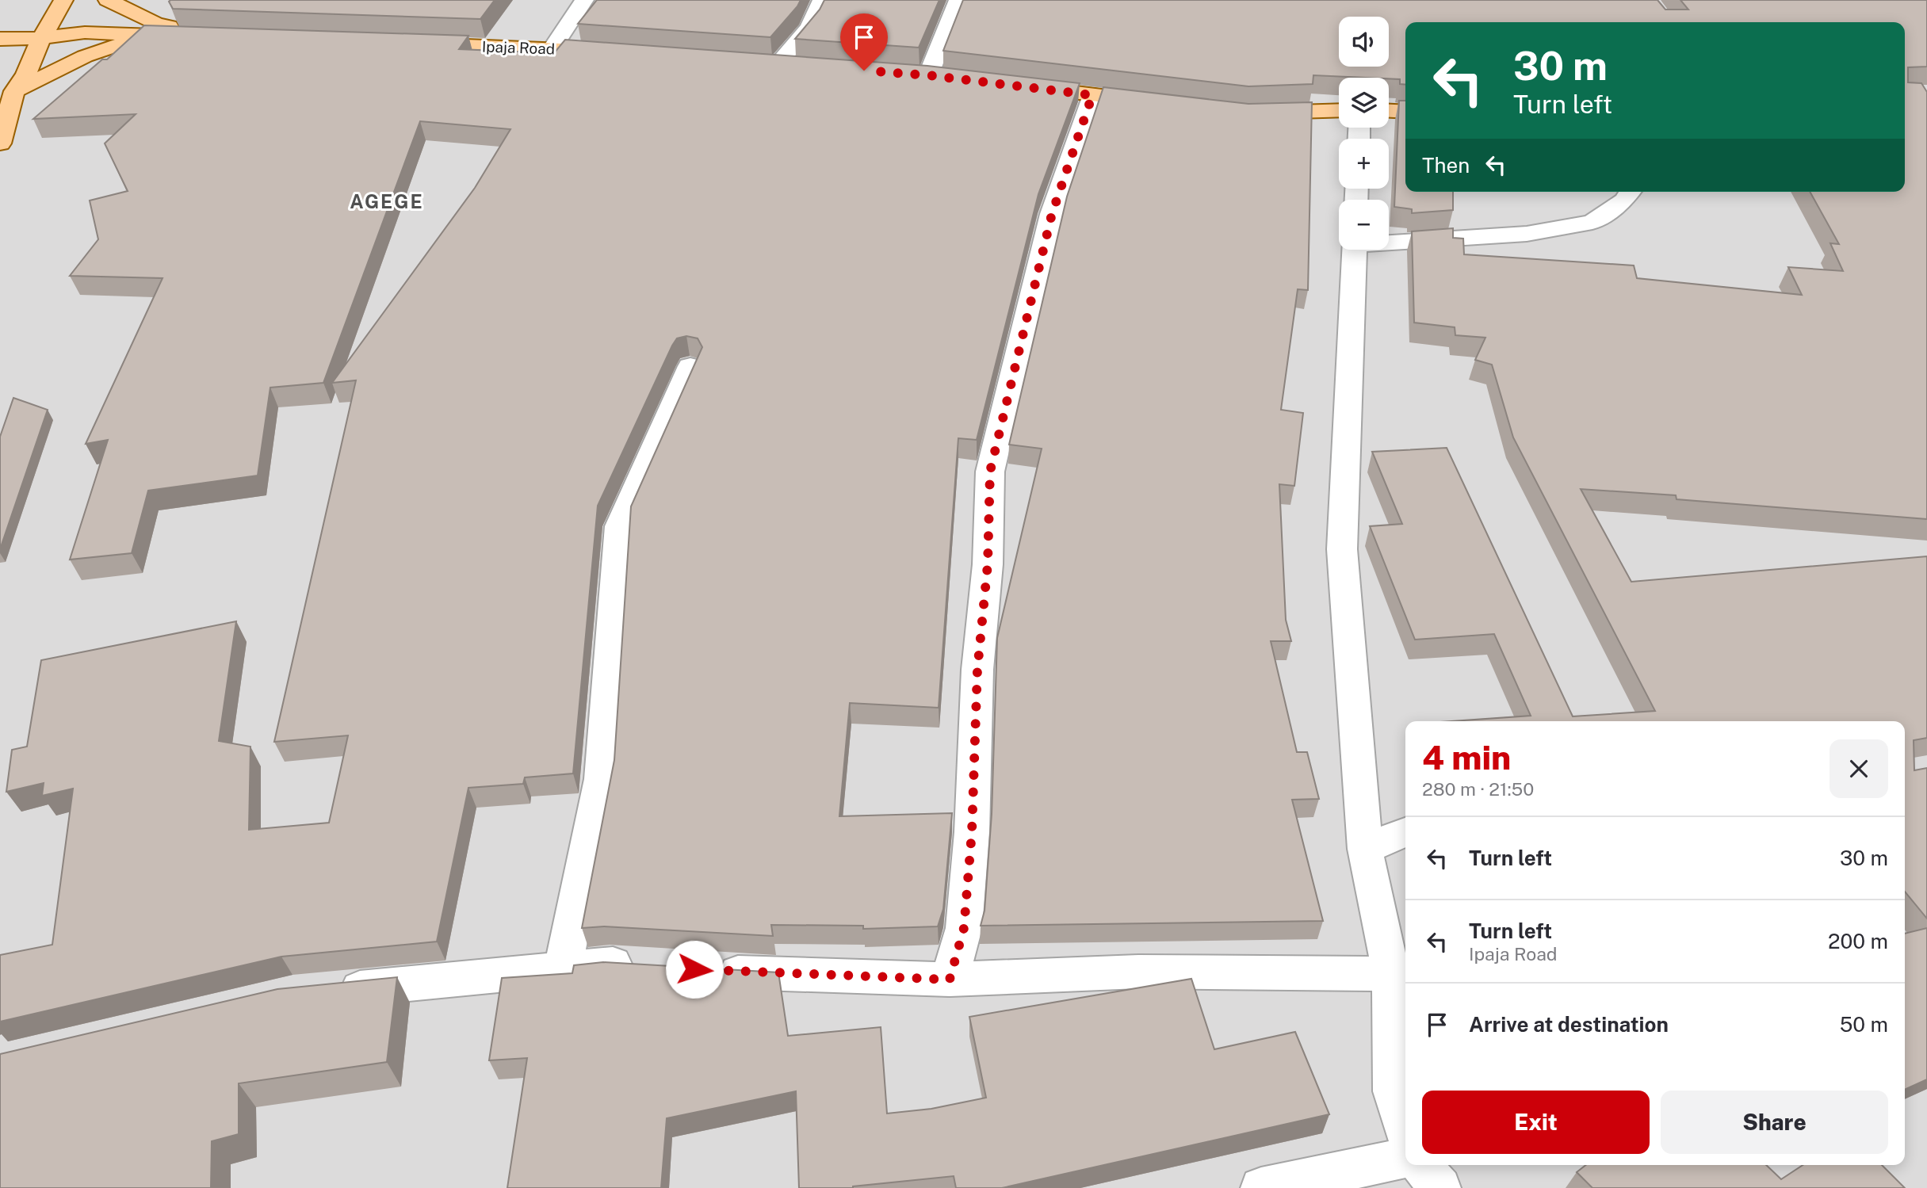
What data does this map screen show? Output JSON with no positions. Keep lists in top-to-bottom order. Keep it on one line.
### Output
{"streets":{"main road":["Ipaja Road"]},"districts":["AGEGE"],"page":{"map_buttons":["+","−"],"turn":["30 m","Turn left"],"then":"Then","heading":["4 min","280 m · 21:50"],"list":[{"name":"Turn left","value":"30 m"},{"name":"Turn left","note":"Ipaja Road","value":"200 m"},{"name":"Arrive at destination","value":"50 m"}],"buttons":["Exit","Share"]}}
